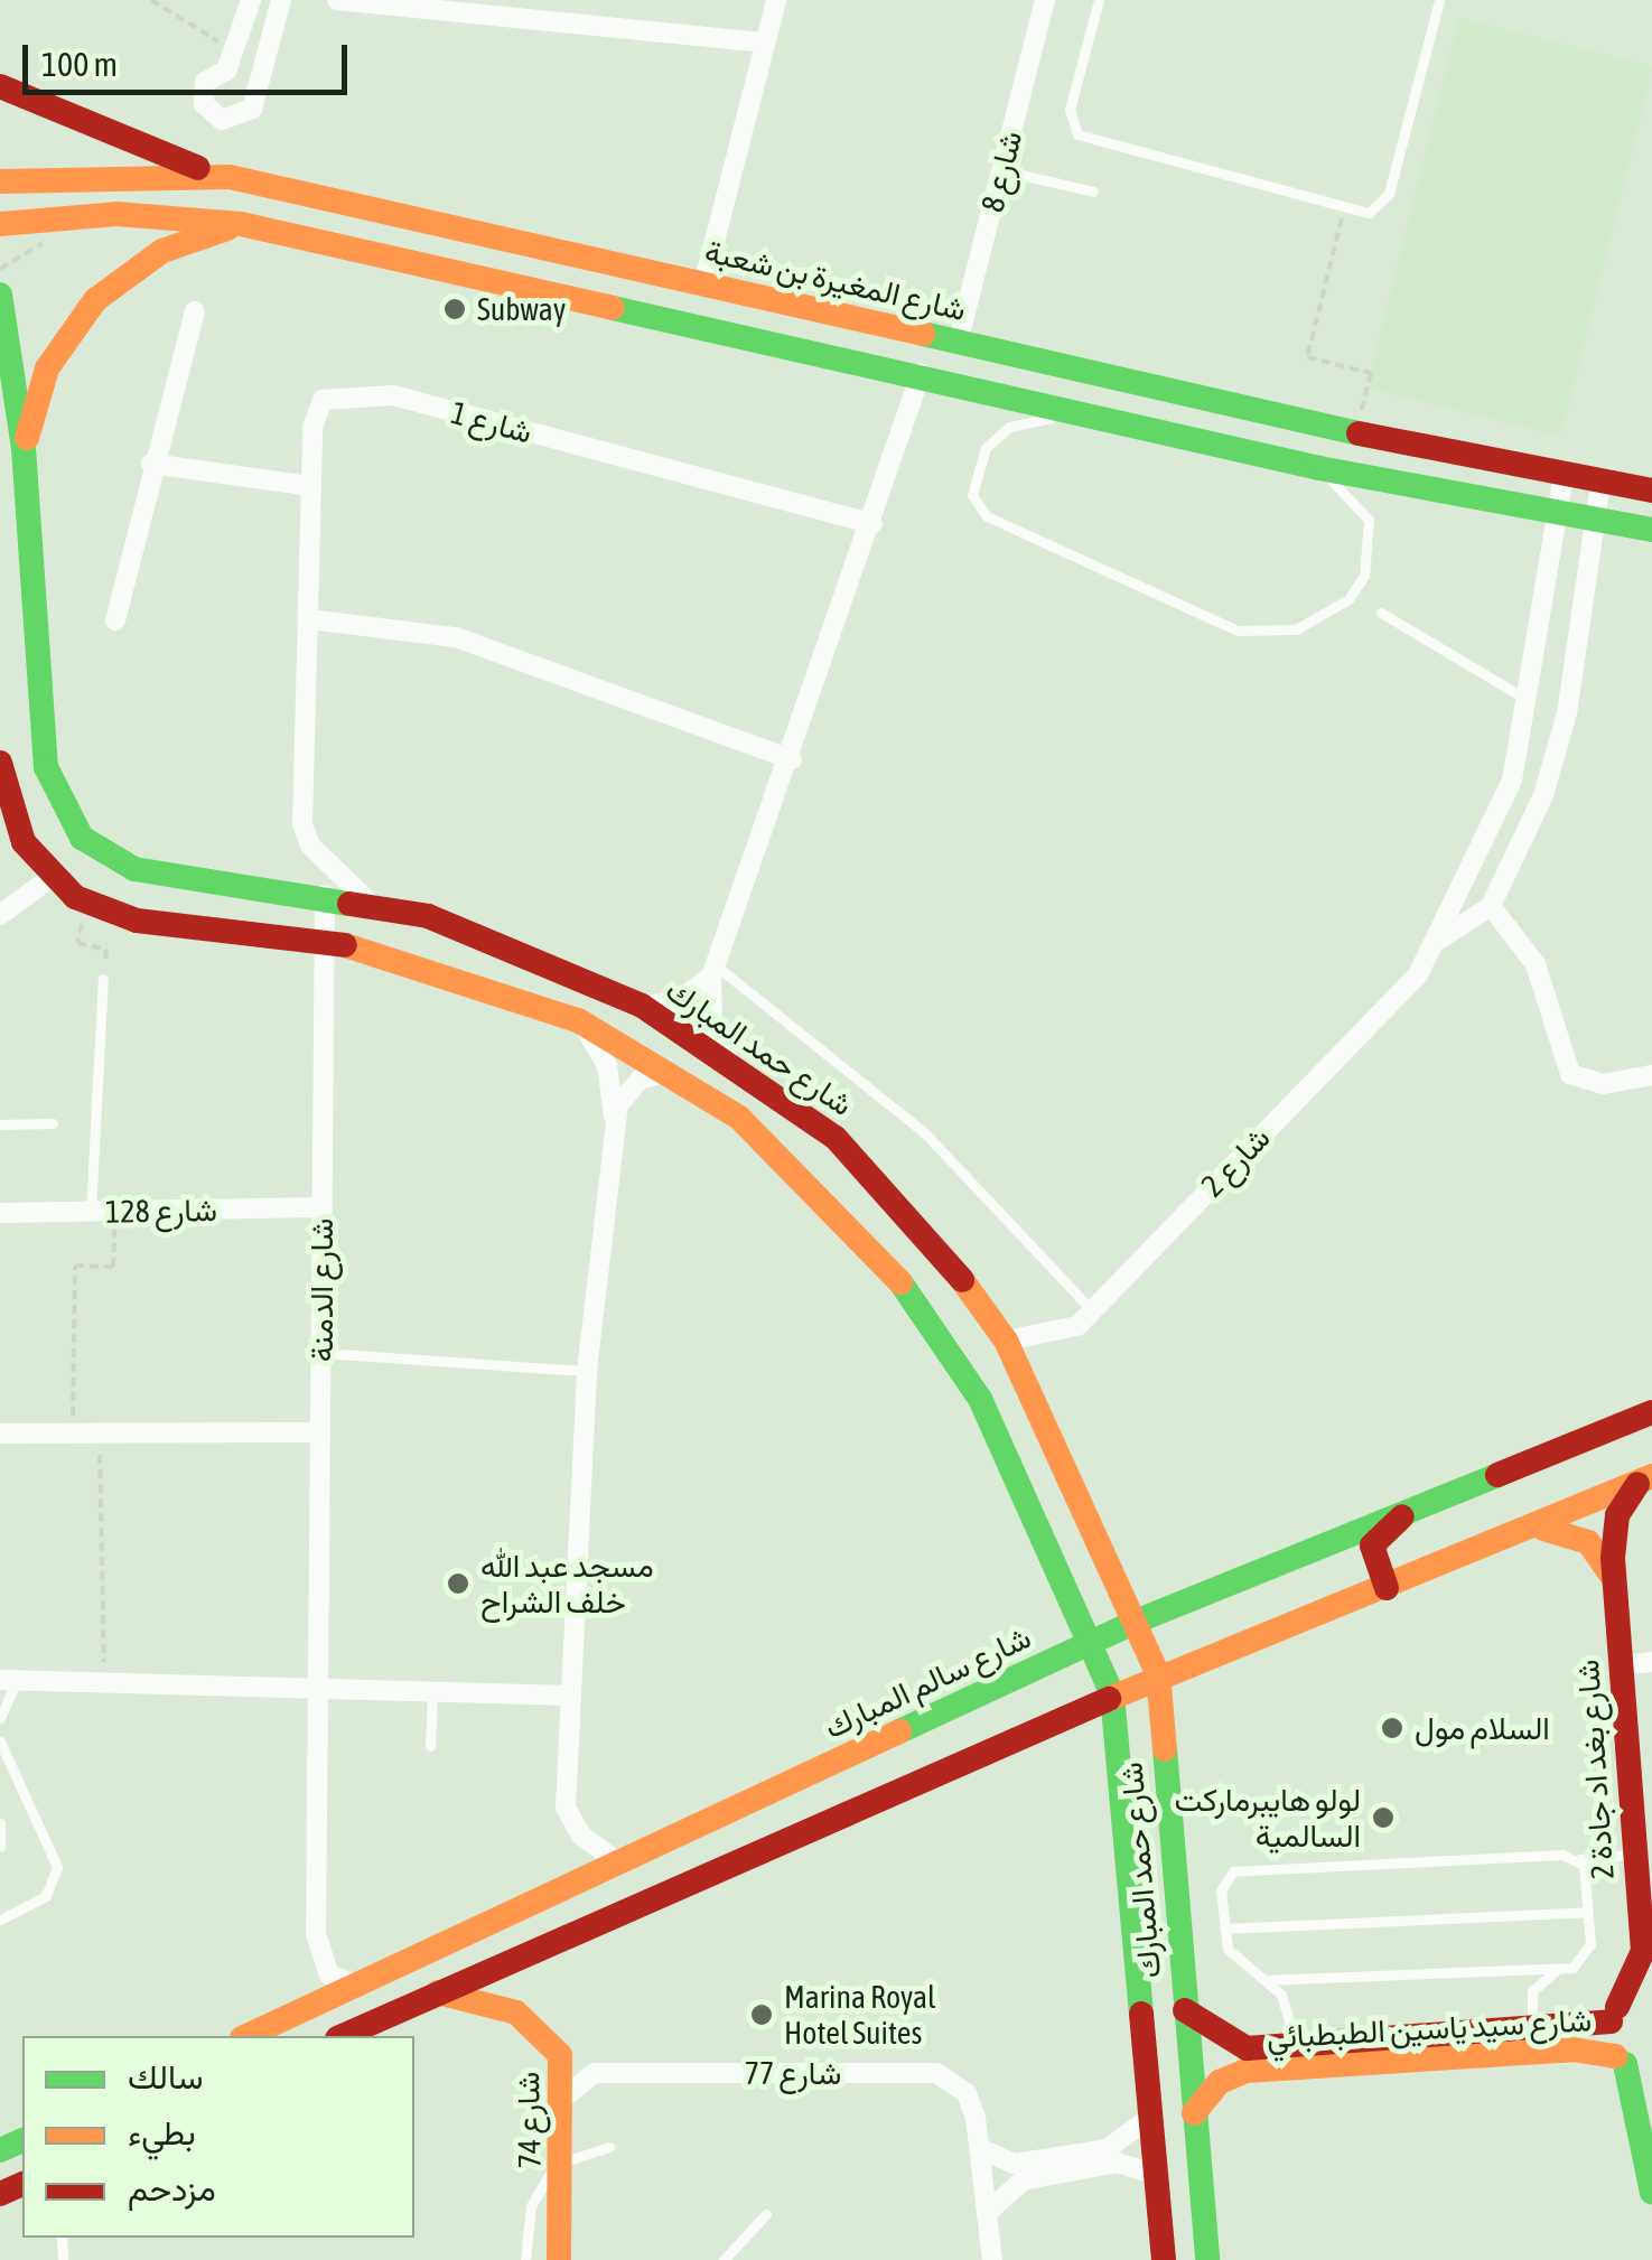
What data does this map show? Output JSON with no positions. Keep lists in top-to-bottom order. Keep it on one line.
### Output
{"streets":{"main road":["شارع المغيرة بن شعبة","شارع حمد المبارك","شارع سالم المبارك","شارع بغد اد جادة 2","شارع سيد ياسين الطبطبائي","شارع 74"],"street":["شارع 8","شارع 1","شارع 2","شارع 128","شارع الدمنة","شارع 77"]},"crossings":[["شارع 8","شارع المغيرة بن شعبة"],["شارع المغيرة بن شعبة","شارع 2"],["شارع 1","شارع حمد المبارك"],["شارع حمد المبارك","شارع 2"],["شارع حمد المبارك","شارع الدمنة"],["شارع حمد المبارك","شارع سالم المبارك"],["شارع حمد المبارك","شارع سيد ياسين الطبطبائي"],["شارع 128","شارع الدمنة"],["شارع الدمنة","شارع سالم المبارك"],["شارع بغد اد جادة 2","شارع سيد ياسين الطبطبائي"],["شارع 77","شارع 74"]],"places":["Subway","مسجد عبد الله خلف الشراح","السلام مول","لولو هايبرماركت السالمية","Marina Royal Hotel Suites"],"legend":["سالك","بطيء","مزدحم"],"scale_bar":"100 m"}
